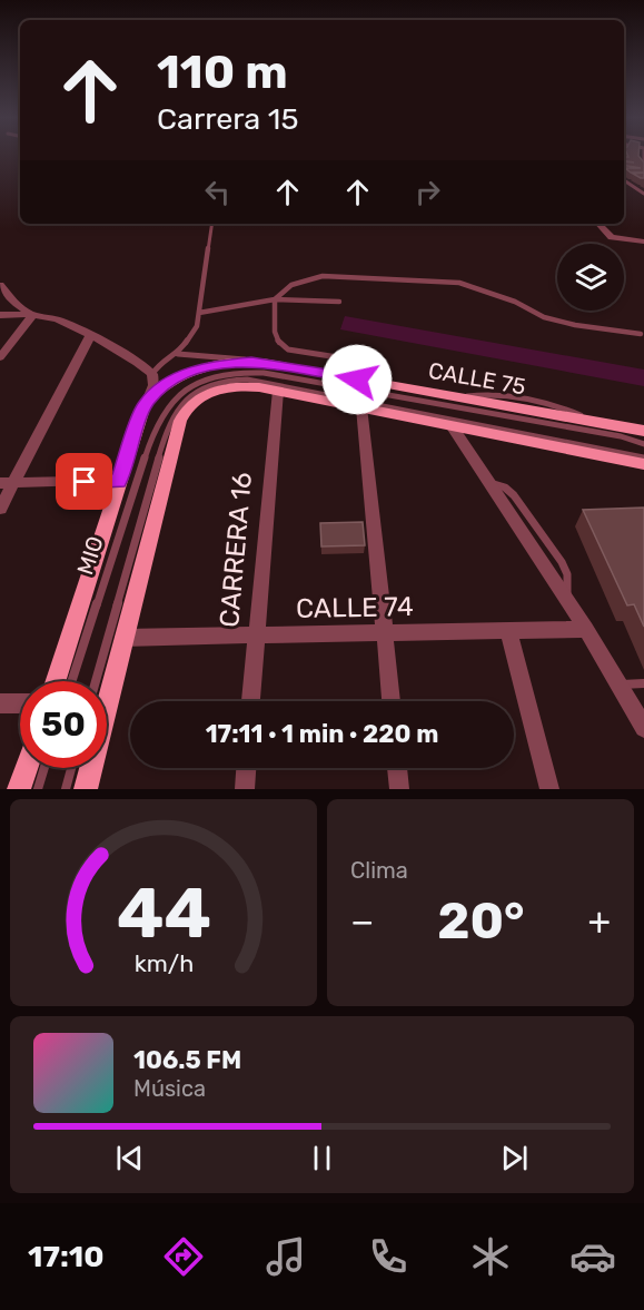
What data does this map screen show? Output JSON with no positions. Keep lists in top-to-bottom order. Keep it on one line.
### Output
{"streets":{"main road":["CALLE 75"],"street":["CARRERA 16","CALLE 74"],"lane":["MIO"]},"crossings":[["CARRERA 16","CALLE 74"]],"page":{"turn":["110 m","Carrera 15"],"limit":"50","trip":"17:11 · 1 min · 220 m","tile":"Clima","heat":["−","20°","+"],"song":["106.5 FM","Música"],"tabs":"17:10","gauge":["44","km/h"]}}
